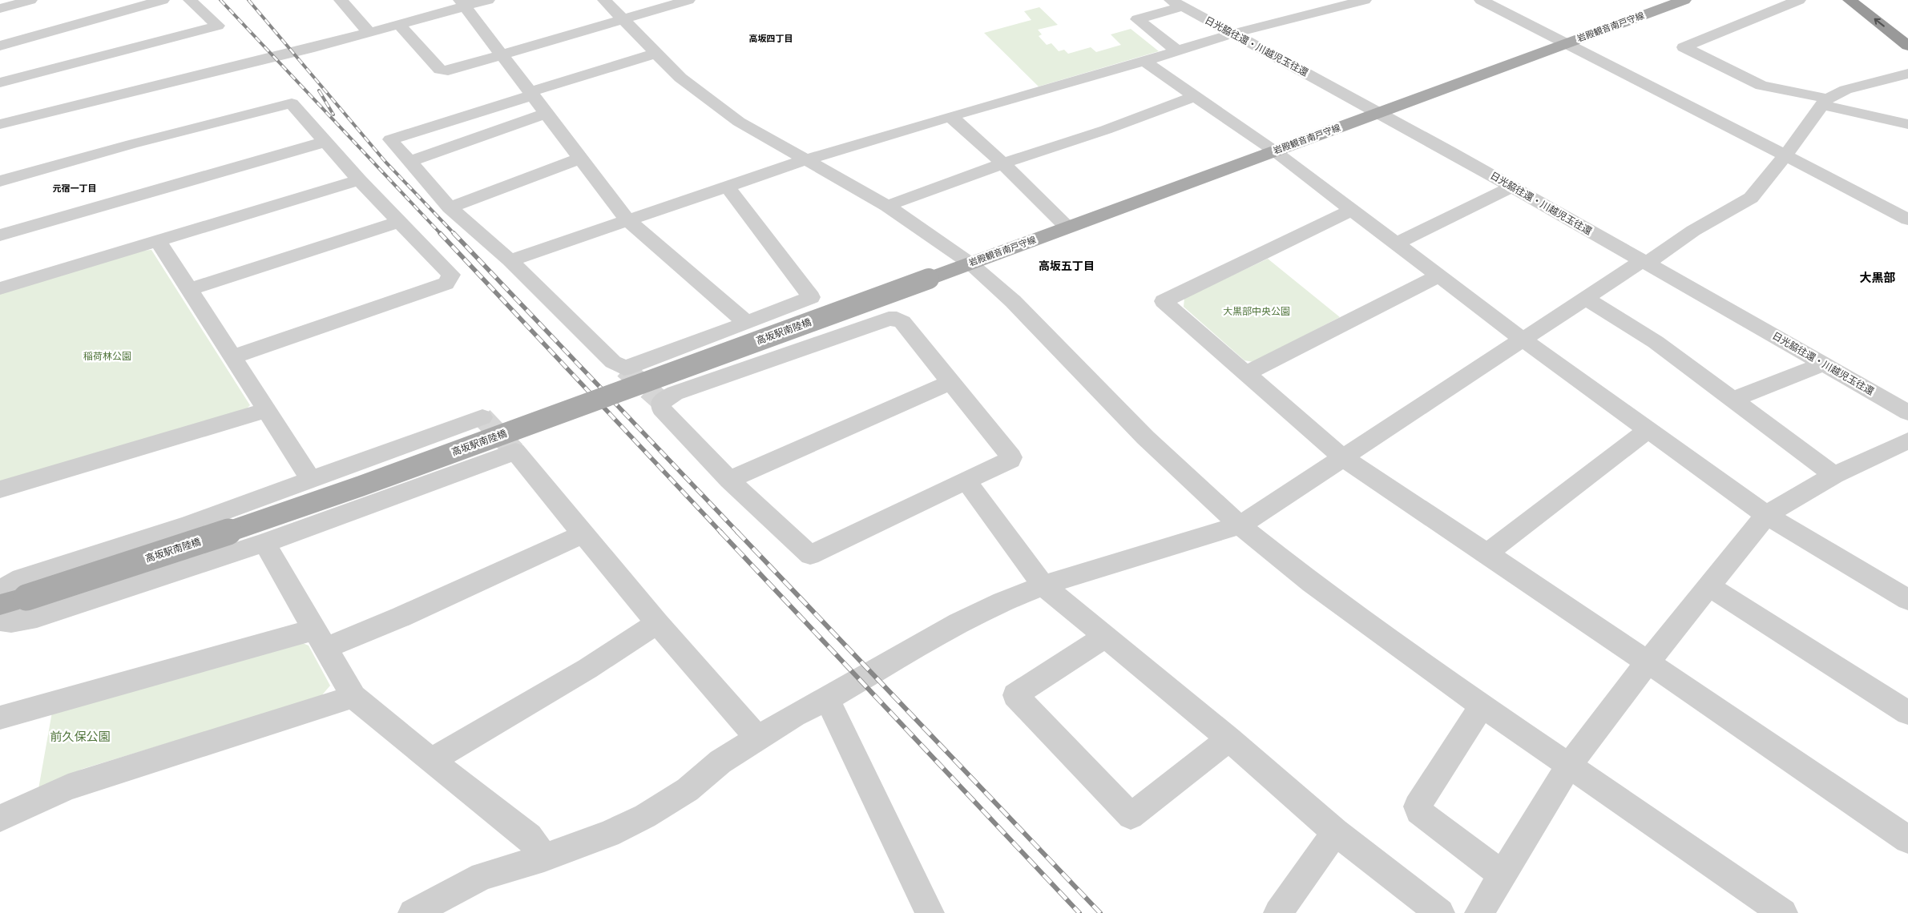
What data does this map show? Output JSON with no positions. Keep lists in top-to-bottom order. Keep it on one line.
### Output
{"streets":{"main road":["岩殿観音南戸守線","高坂駅南陸橋"],"street":["日光脇往還・川越児玉往還"]},"crossings":[["岩殿観音南戸守線","日光脇往還・川越児玉往還"],["岩殿観音南戸守線","高坂駅南陸橋"]],"districts":["高坂四丁目","元宿一丁目","高坂五丁目","大黒部"],"parks":["大黒部中央公園","稲荷林公園","前久保公園"]}
